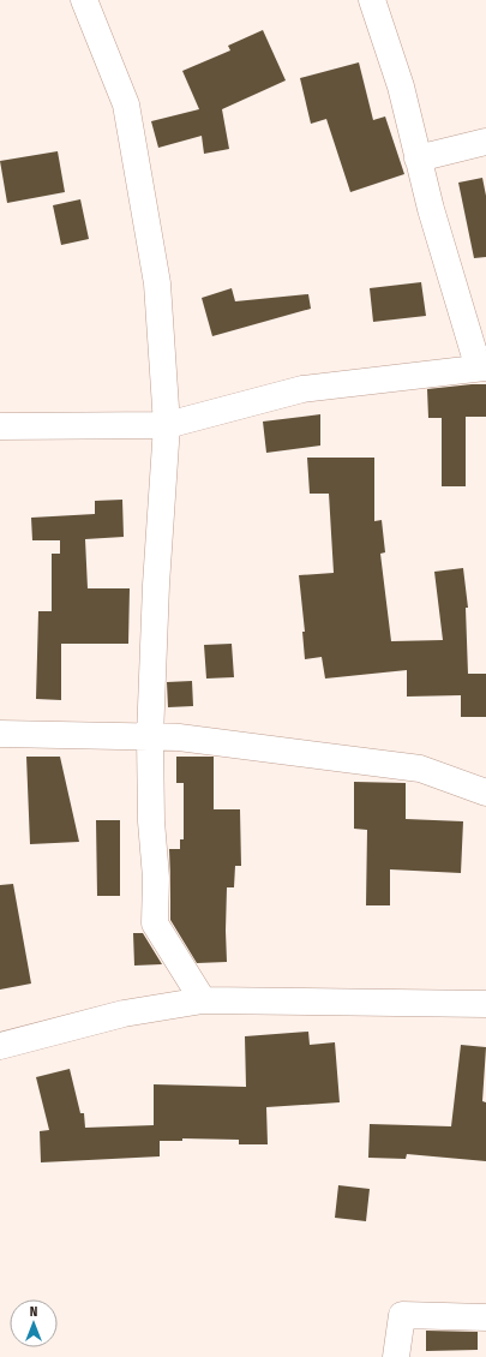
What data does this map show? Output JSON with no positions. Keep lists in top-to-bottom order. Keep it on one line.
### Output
{"north":"top"}
